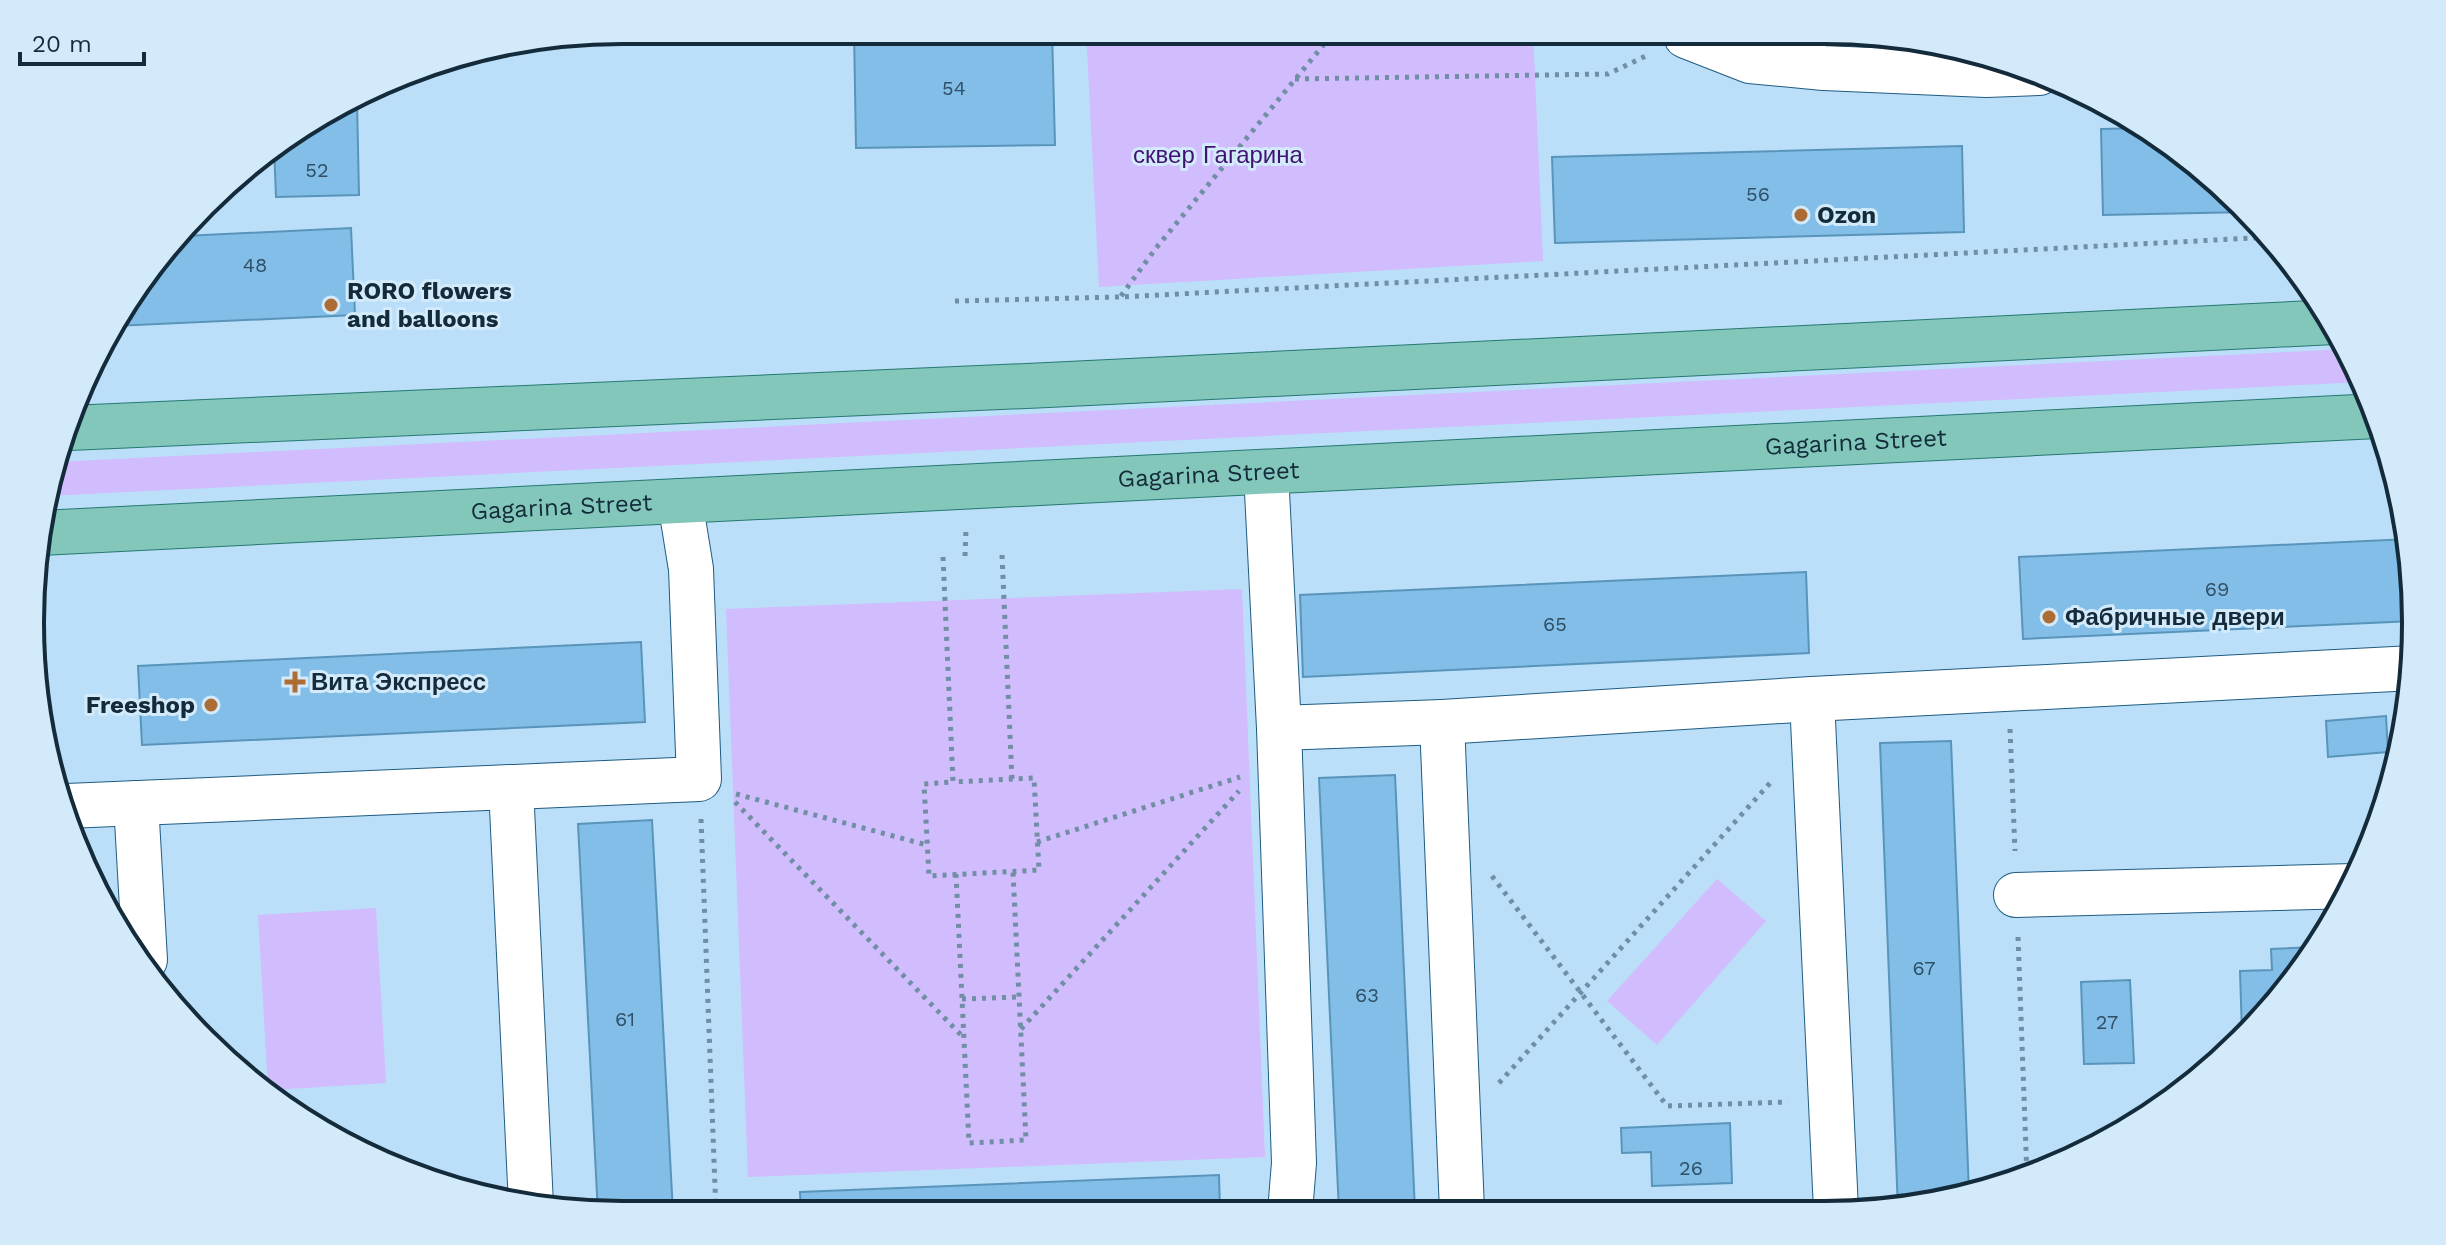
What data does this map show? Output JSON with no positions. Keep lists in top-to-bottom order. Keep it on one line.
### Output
{"streets":{"main road":["Gagarina Street"]},"parks":["сквер Гагарина"],"places":{"other":["Ozon","RORO flowers and balloons","Фабричные двери","Freeshop"],"health":["Вита Экспресс"]},"house_numbers":["54","52","56","48","69","65","67","63","61","27","26"],"scale_bar":"20 m"}
